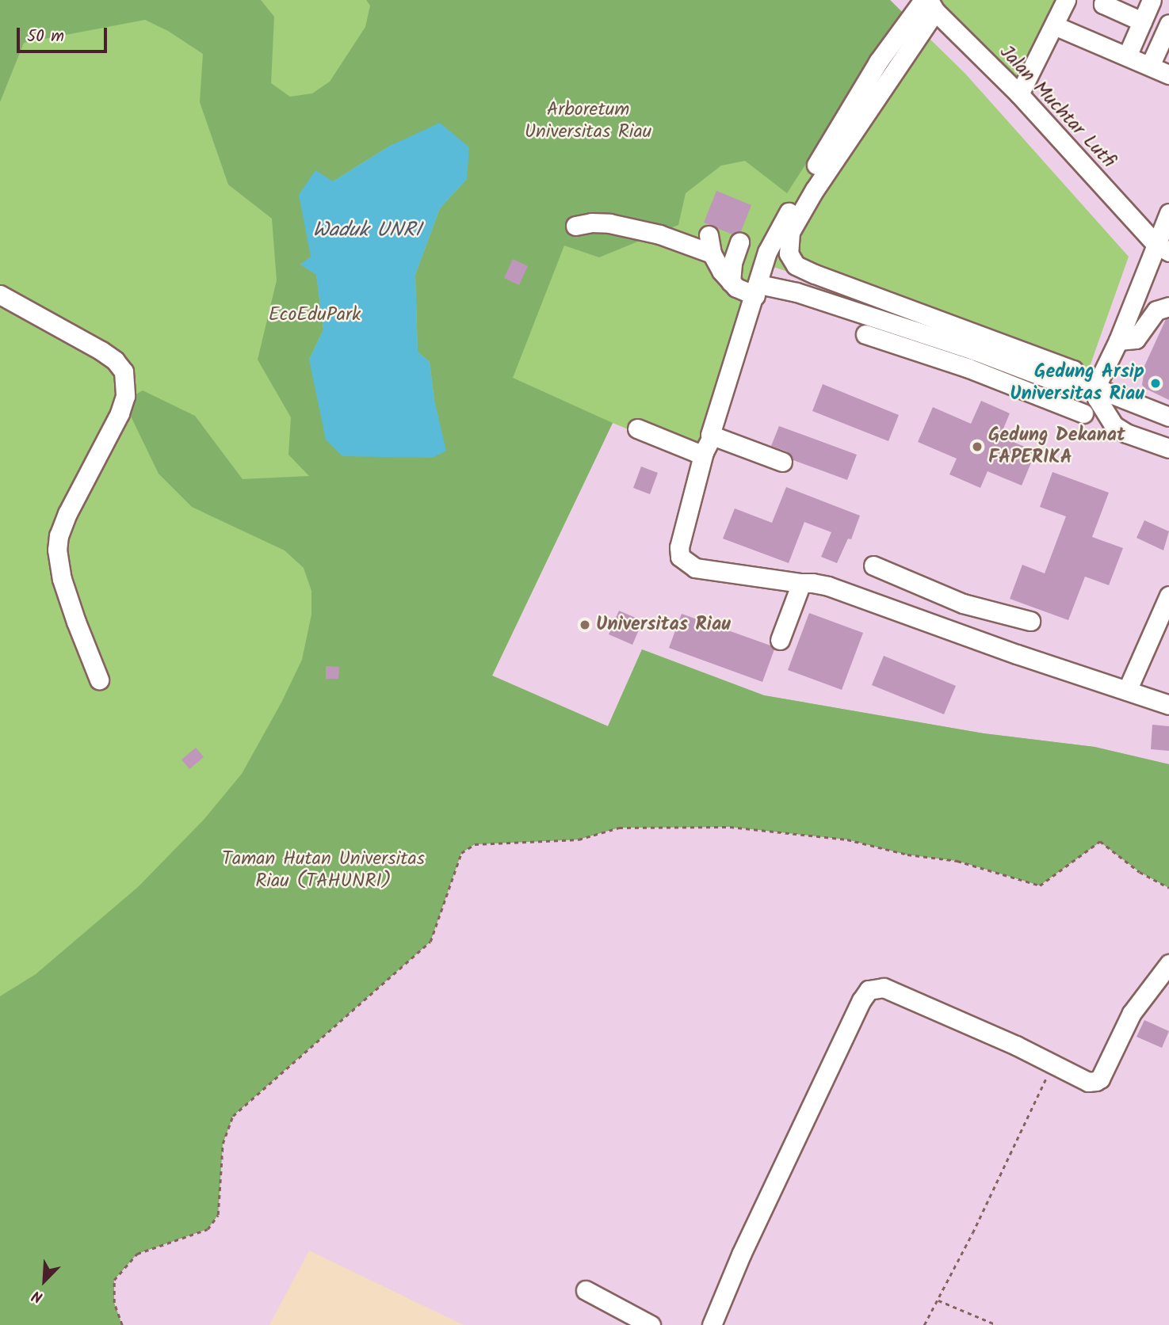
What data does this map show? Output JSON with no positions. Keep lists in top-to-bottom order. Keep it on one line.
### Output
{"streets":{"street":["Jalan Muchtar Lutfi"]},"water":["Waduk UNRI"],"parks":["Arboretum Universitas Riau","EcoEduPark","Taman Hutan Universitas Riau (TAHUNRI)"],"places":["Gedung Arsip Universitas Riau","Gedung Dekanat FAPERIKA","Universitas Riau"],"scale_bar":"50 m","north":"bottom left"}
